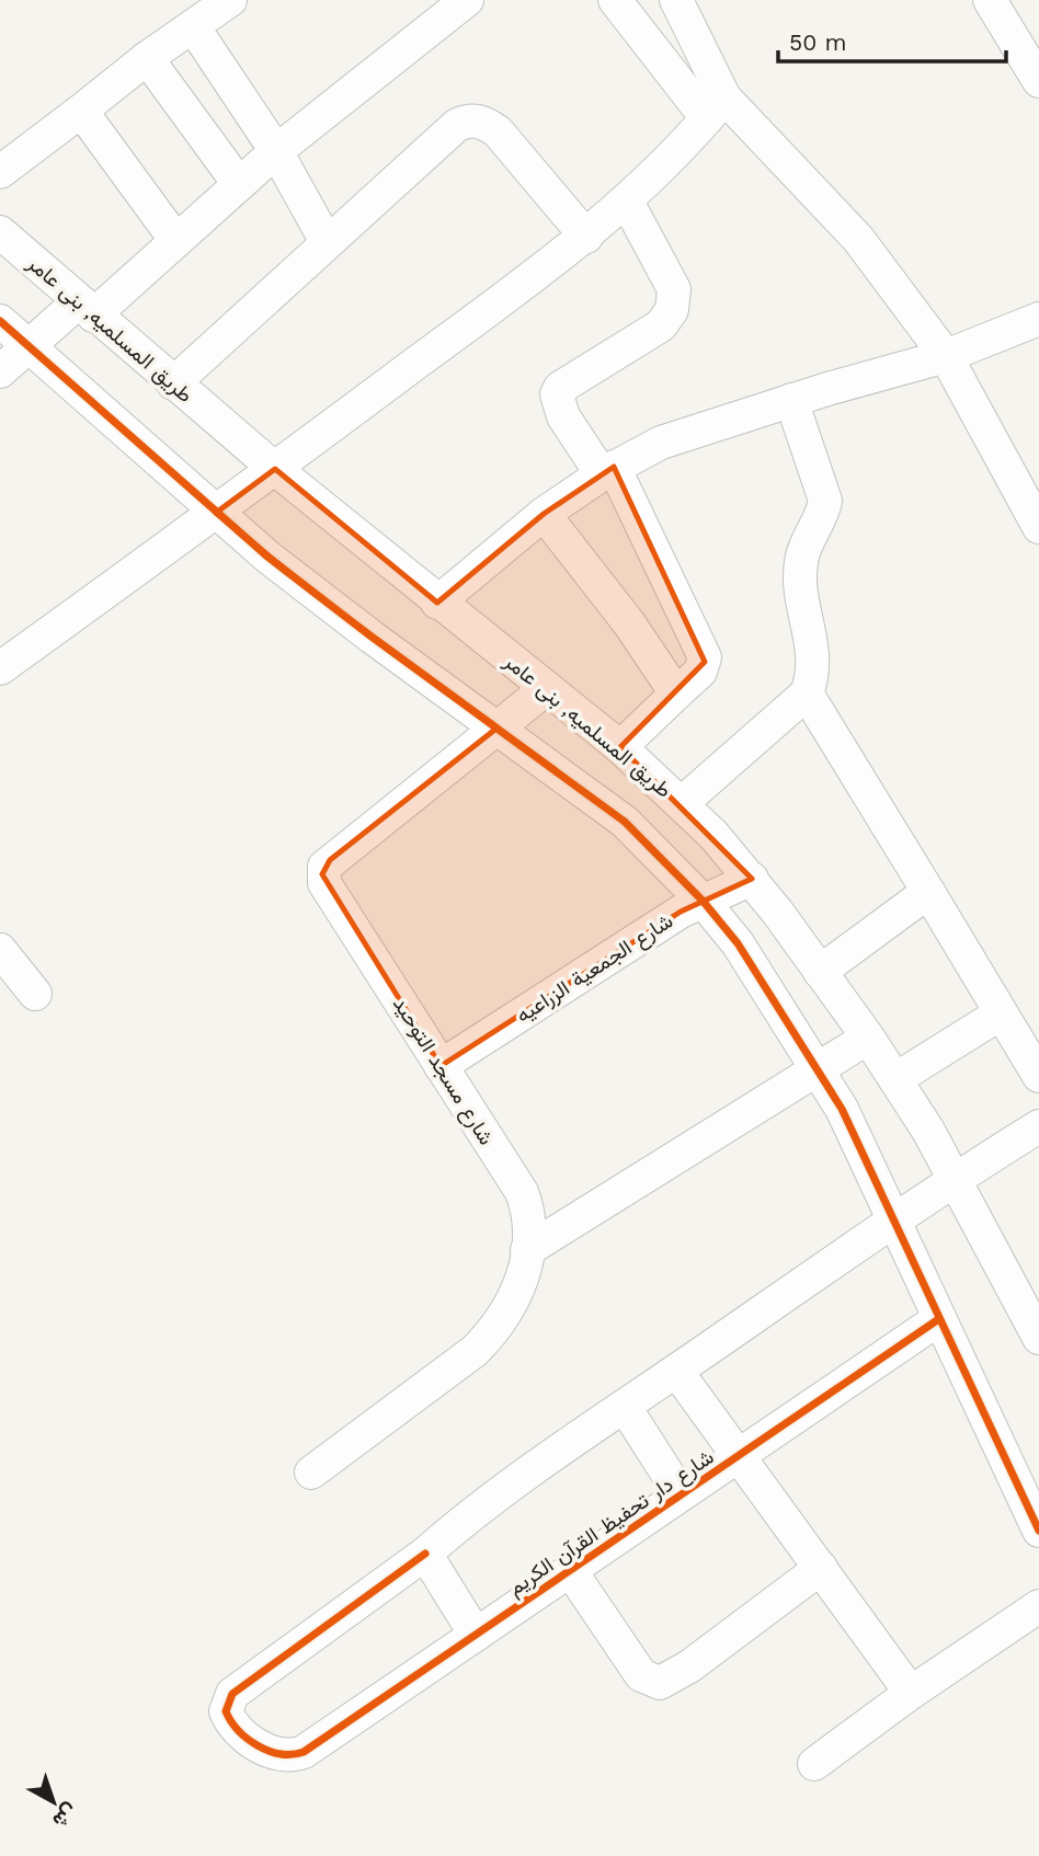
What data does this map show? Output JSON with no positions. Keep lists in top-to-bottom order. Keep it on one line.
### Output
{"streets":{"street":["طريق المسلميه, بنى عامر","شارع الجمعية الزراعيه","شارع مسجد التوحيد","شارع دار تحفيظ القرآن الكريم"]},"crossings":[["طريق المسلميه, بنى عامر","شارع الجمعية الزراعيه"],["طريق المسلميه, بنى عامر","شارع مسجد التوحيد"],["شارع الجمعية الزراعيه","شارع مسجد التوحيد"]],"scale_bar":"50 m","north":"bottom right"}
